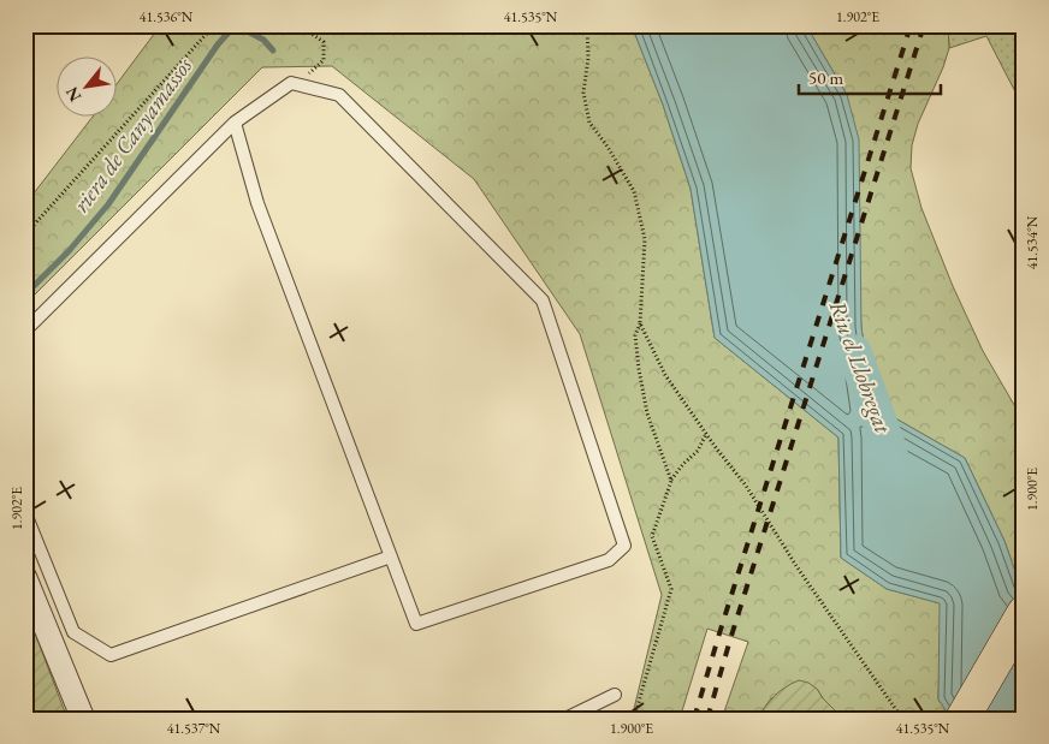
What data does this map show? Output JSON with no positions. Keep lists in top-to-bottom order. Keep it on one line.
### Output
{"water":["riera de Canyamassos","Riu el Llobregat"],"scale_bar":"50 m","north":"bottom left","coordinates":["41.536°N","41.535°N","1.902°E","41.534°N","1.900°E","41.537°N"]}
